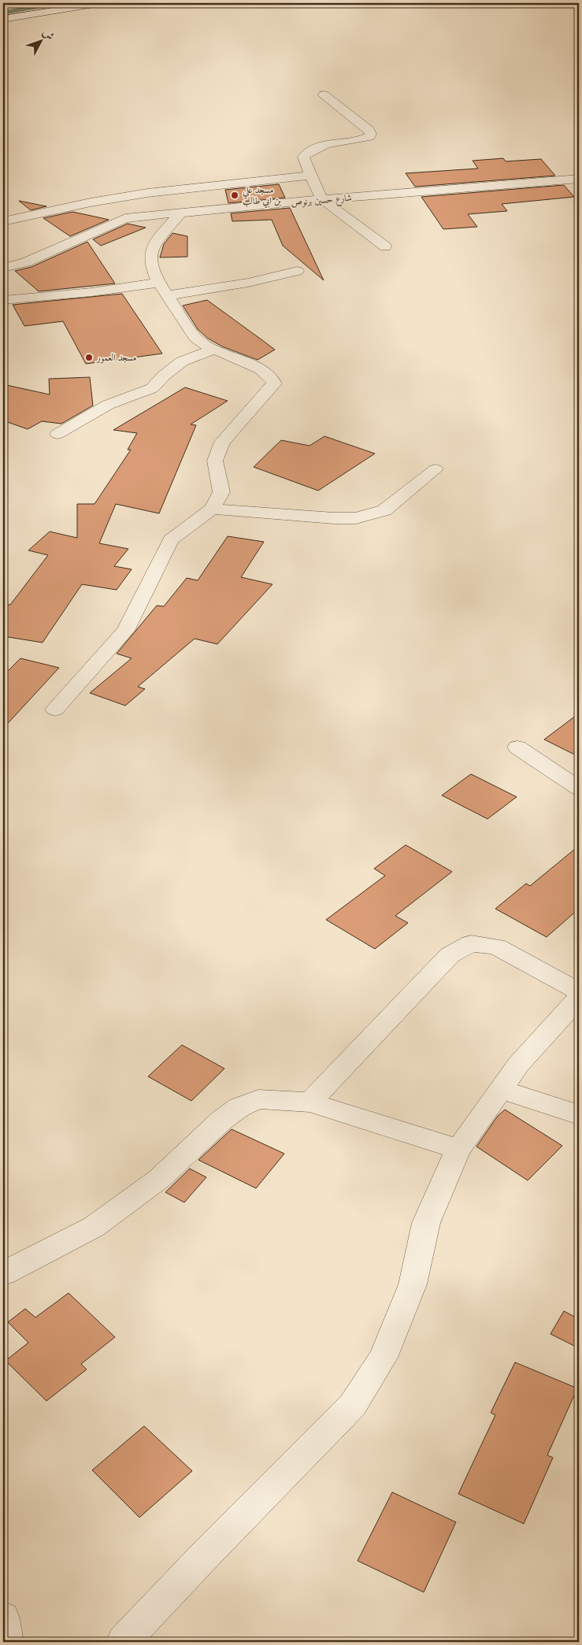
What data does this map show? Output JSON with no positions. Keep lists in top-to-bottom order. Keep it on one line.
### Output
{"streets":{"street":["شارع حسين برنوص"]},"places":["مسجد علي بن ابي طالب","مسجد العمور"],"north":"top right"}
